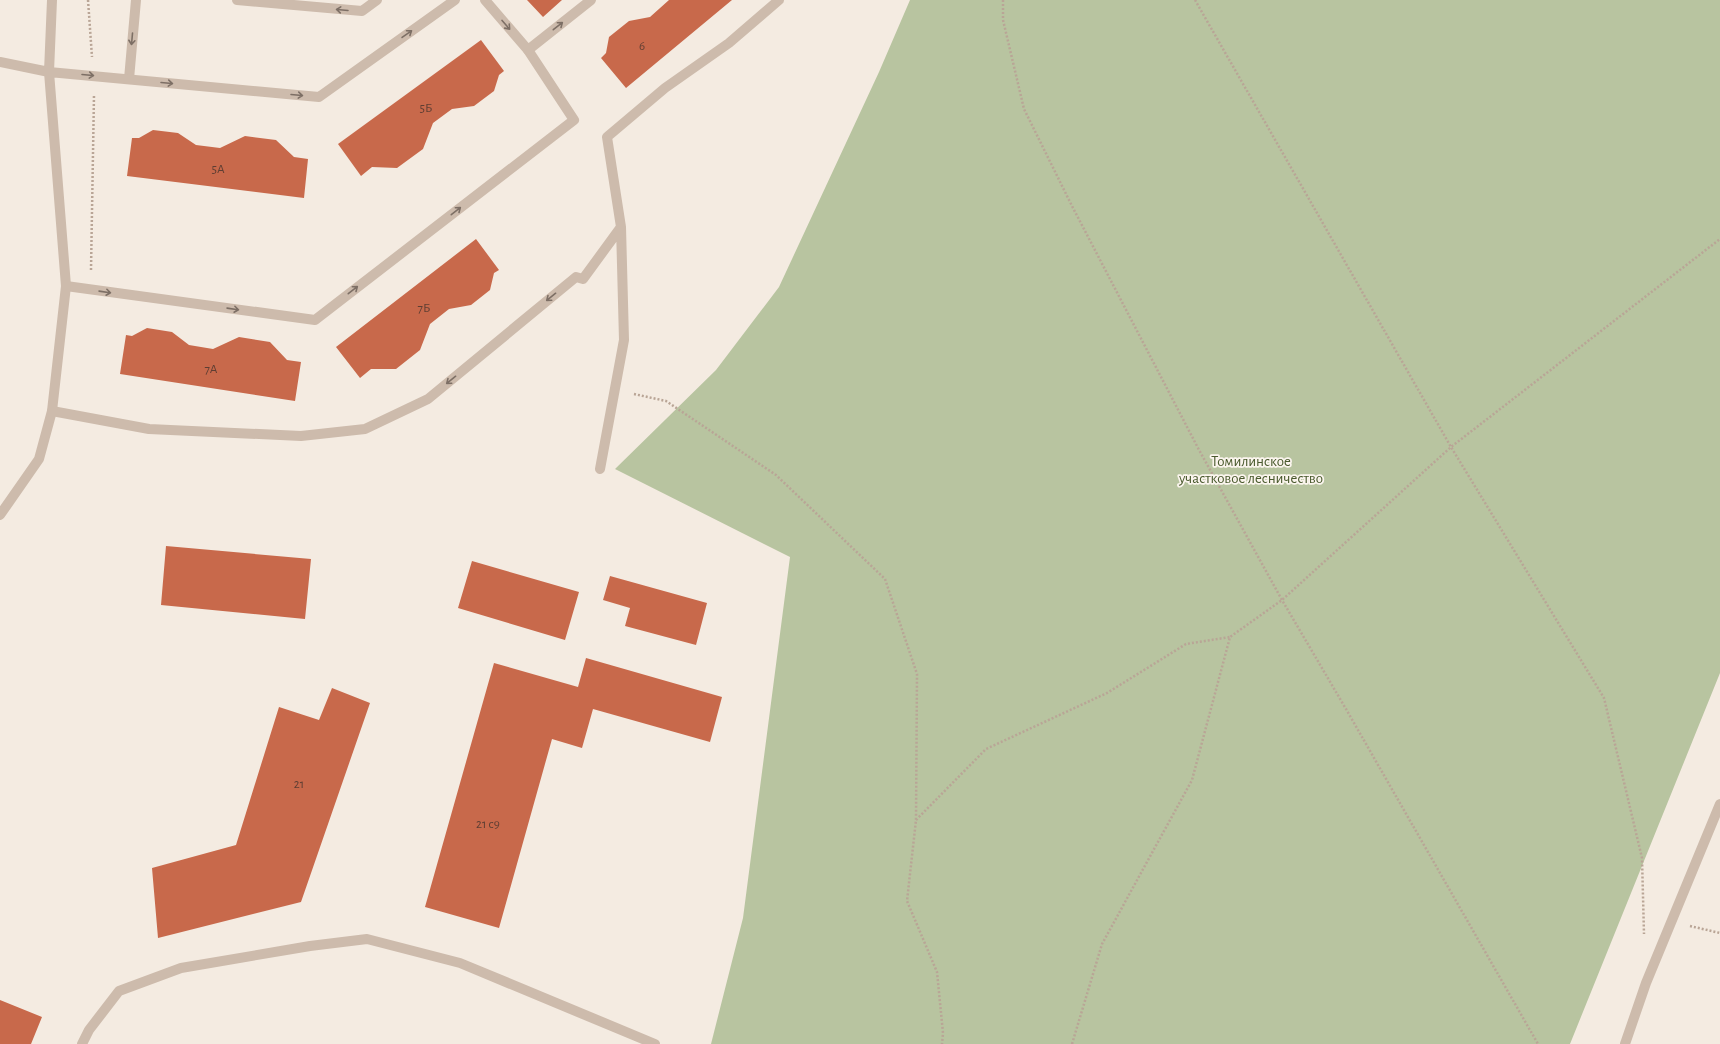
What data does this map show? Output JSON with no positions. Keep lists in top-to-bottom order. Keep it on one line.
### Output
{"parks":["Томилинское участковое лесничество"],"house_numbers":["6","5Б","5А","7Б","7А","21","21 с9"]}
